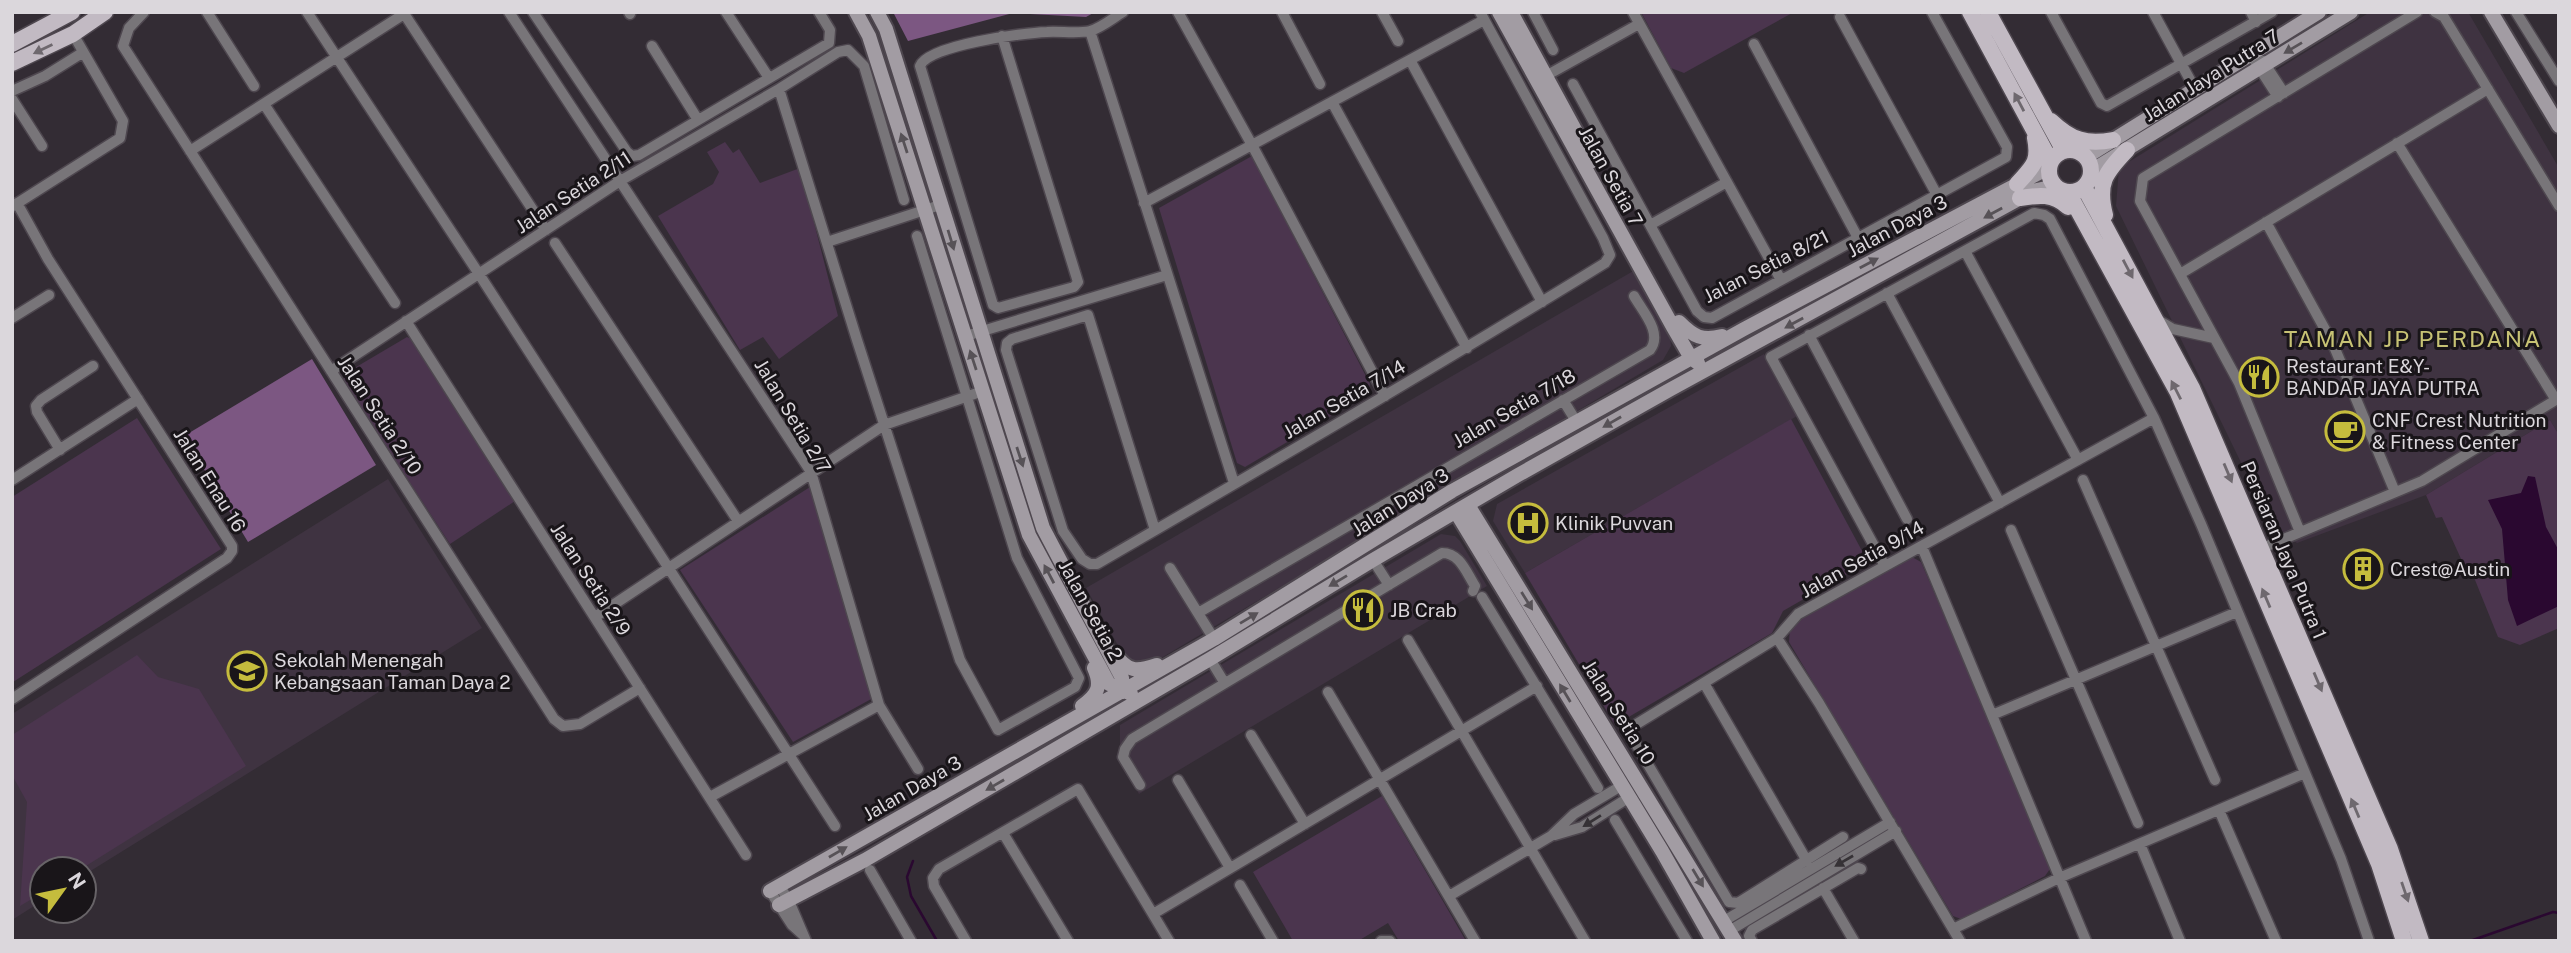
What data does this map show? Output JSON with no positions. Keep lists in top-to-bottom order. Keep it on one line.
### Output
{"streets":{"main road":["Persiaran Jaya Putra 1"],"street":["Jalan Jaya Putra 7","Jalan Setia 7","Jalan Setia 2/11","Jalan Daya 3","Jalan Setia 8/21","Jalan Setia 7/14","Jalan Setia 7/18","Jalan Setia 2/10","Jalan Setia 2/7","Jalan Enau 16","Jalan Setia 9/14","Jalan Setia 2/9","Jalan Setia 2","Jalan Setia 10"]},"crossings":[["Jalan Jaya Putra 7","Jalan Daya 3"],["Jalan Jaya Putra 7","Persiaran Jaya Putra 1"],["Jalan Setia 7","Jalan Daya 3"],["Jalan Setia 2/11","Jalan Setia 2/10"],["Jalan Setia 2/11","Jalan Setia 2/7"],["Jalan Setia 2/11","Jalan Setia 2/9"],["Jalan Daya 3","Persiaran Jaya Putra 1"],["Jalan Daya 3","Jalan Setia 2"],["Jalan Daya 3","Jalan Setia 10"],["Jalan Setia 2/10","Jalan Setia 2/9"]],"districts":["TAMAN JP PERDANA"],"places":{"restaurant":["Restaurant E&Y- BANDAR JAYA PUTRA","JB Crab"],"cafe":["CNF Crest Nutrition & Fitness Center"],"hospital":["Klinik Puvvan"],"building":["Crest@Austin"],"school or university":["Sekolah Menengah Kebangsaan Taman Daya 2"]},"north":"top right"}
